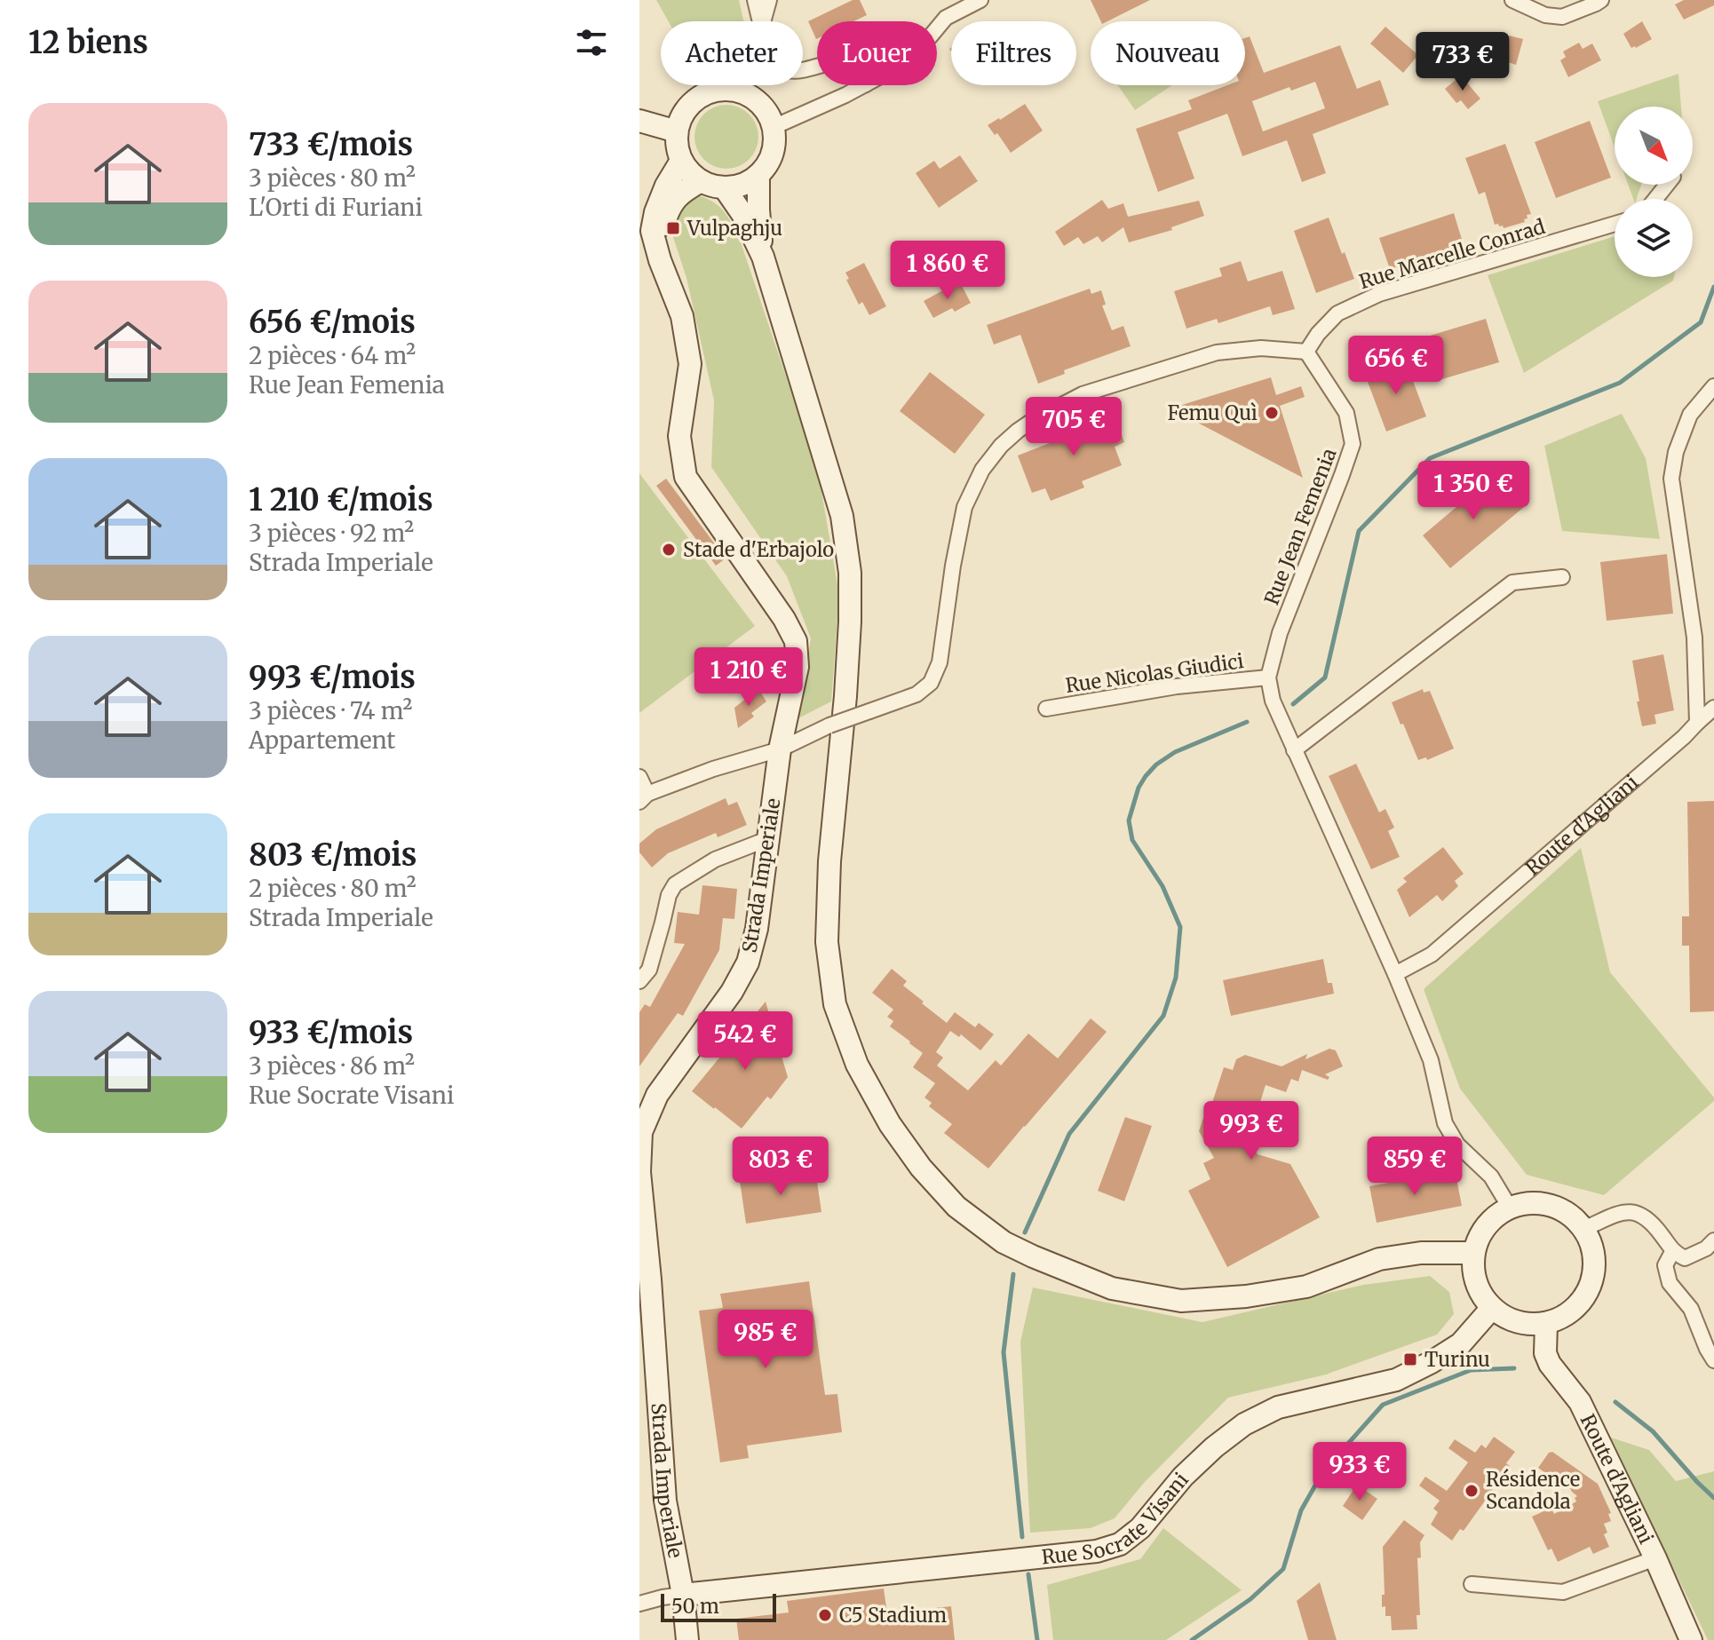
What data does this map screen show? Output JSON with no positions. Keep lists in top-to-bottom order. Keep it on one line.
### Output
{"streets":{"street":["Rue Marcelle Conrad","Rue Jean Femenia","Rue Nicolas Giudici","Route d'Agliani","Strada Imperiale","Rue Socrate Visani"]},"crossings":[["Rue Marcelle Conrad","Rue Jean Femenia"],["Rue Jean Femenia","Rue Nicolas Giudici"],["Rue Jean Femenia","Route d'Agliani"],["Route d'Agliani","Rue Socrate Visani"],["Strada Imperiale","Rue Socrate Visani"]],"places":{"transit":["Vulpaghju","Turinu"],"other":["Femu Quì","Stade d'Erbajolo","Résidence Scandola","C5 Stadium"]},"scale_bar":"50 m","north":"bottom right","page":{"heading":"12 biens","chip":["Acheter","Louer","Filtres","Nouveau"],"price":["733 €","1 860 €","656 €","705 €","1 350 €","1 210 €","542 €","993 €","803 €","859 €","985 €","933 €"],"list":[{"name":"733 €/mois","note":"3 pièces · 80 m² · L'Orti di Furiani"},{"name":"656 €/mois","note":"2 pièces · 64 m² · Rue Jean Femenia"},{"name":"1 210 €/mois","note":"3 pièces · 92 m² · Strada Imperiale"},{"name":"993 €/mois","note":"3 pièces · 74 m² · Appartement"},{"name":"803 €/mois","note":"2 pièces · 80 m² · Strada Imperiale"},{"name":"933 €/mois","note":"3 pièces · 86 m² · Rue Socrate Visani"}],"scale":"50 m"}}
